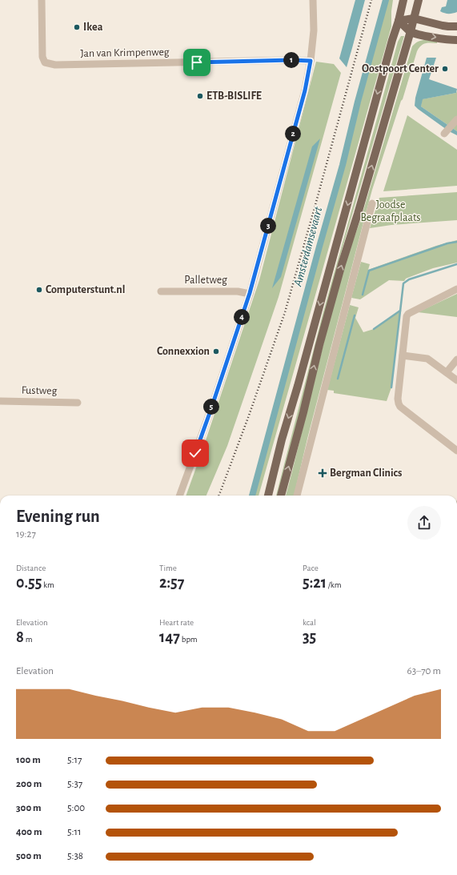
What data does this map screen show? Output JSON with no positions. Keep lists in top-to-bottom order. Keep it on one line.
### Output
{"streets":{"street":["Jan van Krimpenweg","Palletweg","Fustweg"]},"water":["Amsterdamsevaart"],"parks":["Joodse Begraafplaats"],"places":{"other":["Ikea","Oostpoort Center","ETB-BISLIFE","Computerstunt.nl","Connexxion"],"health":["Bergman Clinics"]},"page":{"pins":["1","2","3","4","5"],"heading":["Evening run","19:27"],"stats":[["Distance","0.55 km"],["Time","2:57"],["Pace","5:21 /km"],["Elevation","8 m"],["Heart rate","147 bpm"],["kcal","35"]],"chart":["Elevation","63–70 m"],"list":[{"name":"100 m","note":"5:17"},{"name":"200 m","note":"5:37"},{"name":"300 m","note":"5:00"},{"name":"400 m","note":"5:11"},{"name":"500 m","note":"5:38"}]}}
